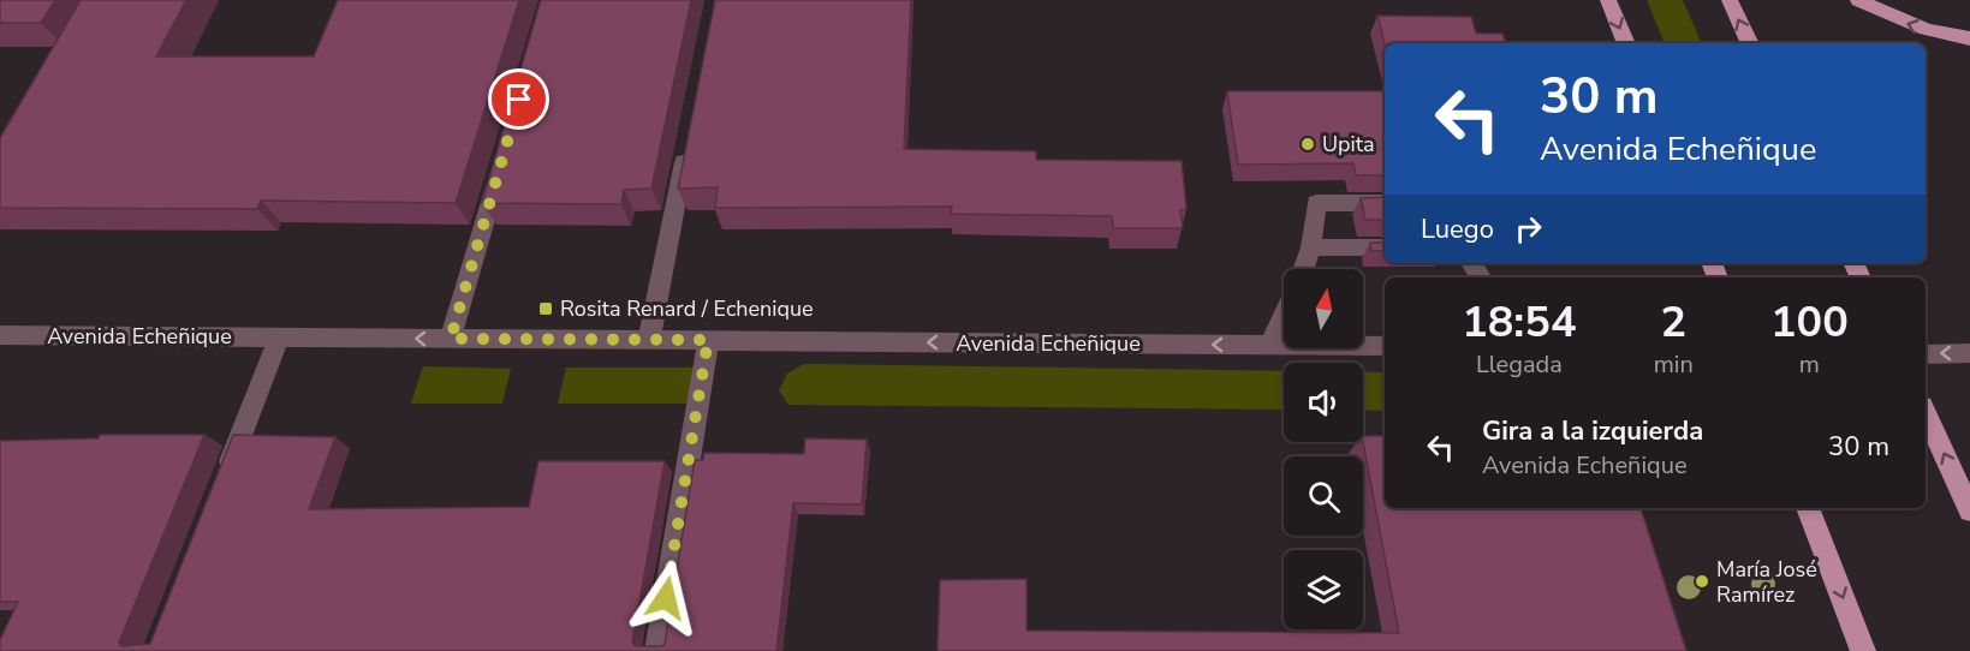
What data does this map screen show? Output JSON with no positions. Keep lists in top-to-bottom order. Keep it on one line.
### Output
{"streets":{"street":["Avenida Echeñique"]},"one_way":["Avenida Echeñique"],"places":{"other":["Upita","María José Ramírez"],"transit":["Rosita Renard / Echenique"]},"north":"top","page":{"turn":["30 m","Avenida Echeñique"],"then":"Luego","eta":["18:54","Llegada","2","min","100","m"],"list":[{"name":"Gira a la izquierda","note":"Avenida Echeñique","value":"30 m"}]}}
